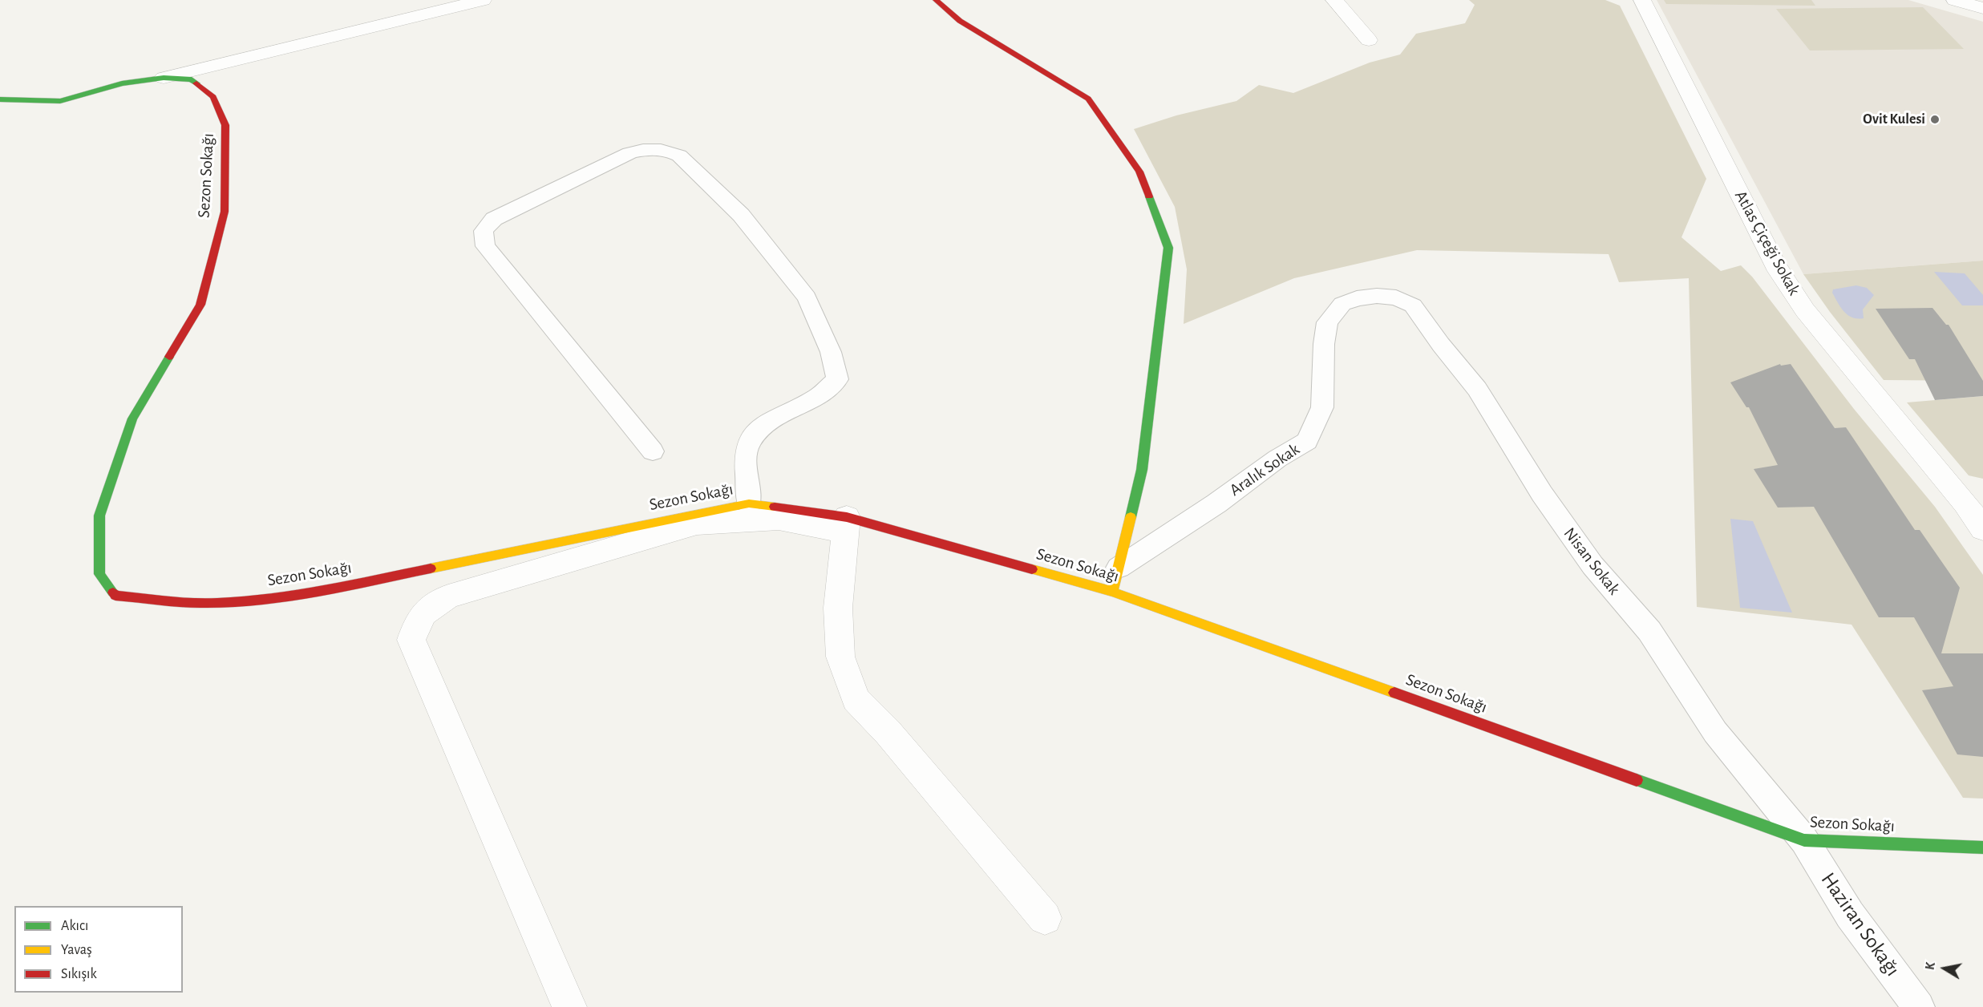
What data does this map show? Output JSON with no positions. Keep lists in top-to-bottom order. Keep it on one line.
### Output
{"streets":{"street":["Sezon Sokağı","Atlas Çiçeği Sokak"],"lane":["Aralık Sokak","Nisan Sokak","Haziran Sokağı"]},"crossings":[["Sezon Sokağı","Nisan Sokak"],["Sezon Sokağı","Haziran Sokağı"],["Aralık Sokak","Nisan Sokak"],["Nisan Sokak","Haziran Sokağı"]],"places":["Ovit Kulesi"],"legend":["Akıcı","Yavaş","Sıkışık"],"north":"left"}
